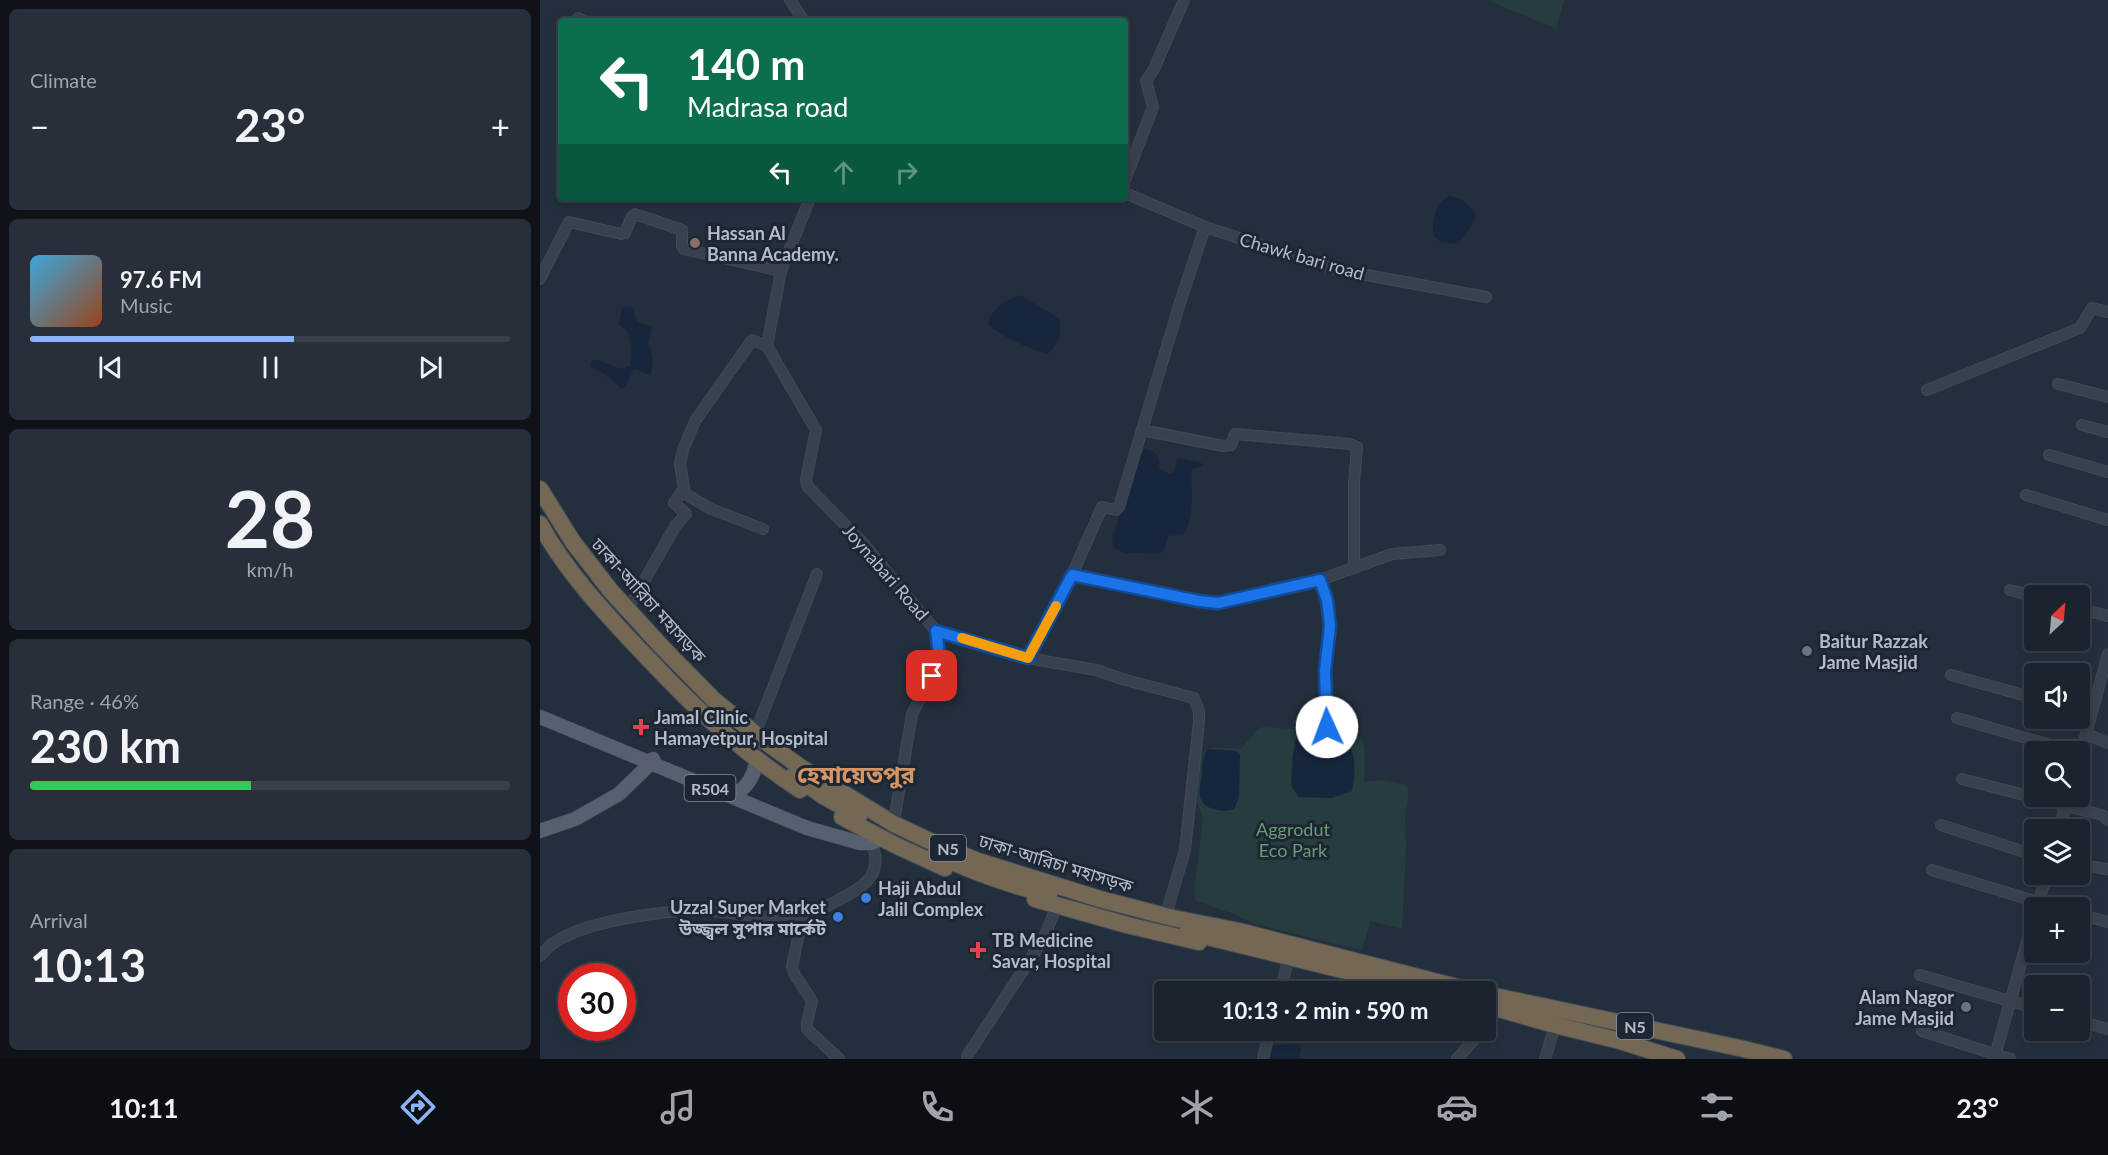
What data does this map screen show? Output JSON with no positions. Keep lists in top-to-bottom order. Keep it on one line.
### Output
{"streets":{"highway":["ঢাকা-আরিচা মহাসড়ক","N5"],"main road":["R504"],"street":["Chawk bari road","Joynabari Road"]},"districts":["হেমায়েতপুর"],"parks":["Aggrodut Eco Park"],"places":{"other":["Hassan Al Banna Academy.","Baitur Razzak Jame Masjid","Haji Abdul Jalil Complex","Uzzal Super Market উজ্জ্বল সুপার মার্কেট","Alam Nagor Jame Masjid"],"health":["Jamal Clinic Hamayetpur, Hospital","TB Medicine Savar, Hospital"]},"north":"top right","page":{"tile":["Climate",["28","km/h"],["Range · 46%","230 km"],["Arrival","10:13"]],"turn":["140 m","Madrasa road"],"heat":["−","23°","+"],"song":["97.6 FM","Music"],"map_buttons":["+","−"],"limit":"30","trip":"10:13 · 2 min · 590 m","tabs":["10:11","23°"]}}
